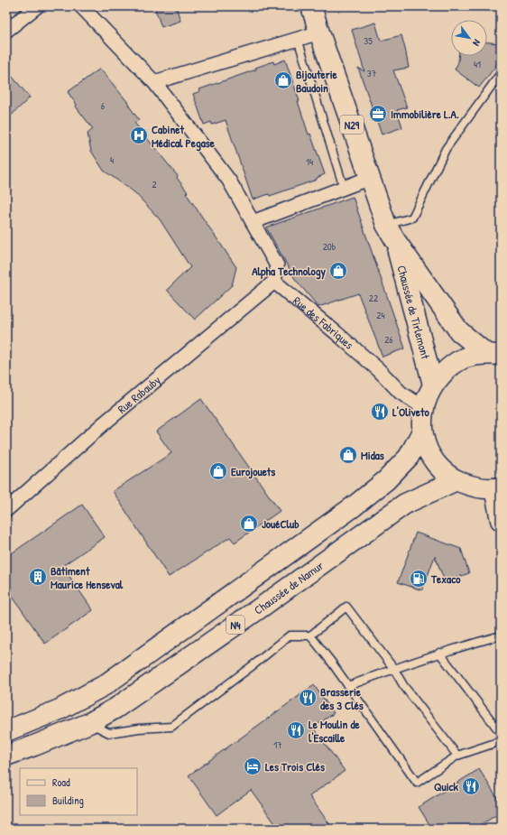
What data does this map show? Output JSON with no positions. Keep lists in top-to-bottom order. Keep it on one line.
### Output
{"streets":{"main road":["N29","Chaussée de Tirlemont","Chaussée de Namur","N4"],"street":["Rue des Fabriques","Rue Rabauby"]},"crossings":[["Rue des Fabriques","Rue Rabauby"]],"places":{"shop":["Bijouterie Baudoin","Alpha Technology","Midas","Eurojouets","JouéClub"],"office":["Immobilière L.A."],"hospital":["Cabinet Médical Pegase"],"restaurant":["L'Oliveto","Brasserie des 3 Clés","Le Moulin de l'Escaille","Quick"],"building":["Bâtiment Maurice Henseval"],"fuel station":["Texaco"],"hotel":["Les Trois Clés"]},"house_numbers":["35","41","37","6","4","14","2","20b","22","24","26","17"],"legend":["Road","Building"],"north":"bottom right"}
